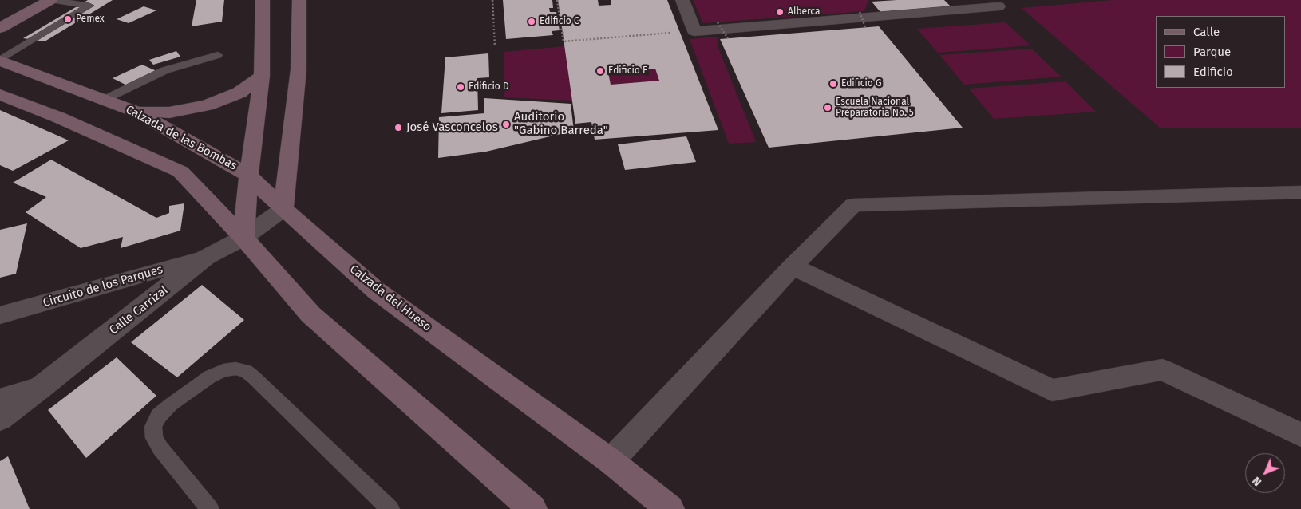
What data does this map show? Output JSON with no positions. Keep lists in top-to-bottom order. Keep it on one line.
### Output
{"streets":{"main road":["Calzada de las Bombas","Calzada del Hueso"],"street":["Circuito de los Parques","Calle Carrizal"]},"crossings":[["Calzada de las Bombas","Calzada del Hueso"],["Calzada de las Bombas","Calle Carrizal"],["Circuito de los Parques","Calle Carrizal"],["Calzada del Hueso","Calle Carrizal"]],"places":["Alberca","Pemex","Edificio C","Edificio E","Edificio G","Edificio D","Escuela Nacional Preparatoria No. 5","Auditorio \"Gabino Barreda\"","José Vasconcelos"],"legend":["Calle","Parque","Edificio"],"north":"bottom left"}
